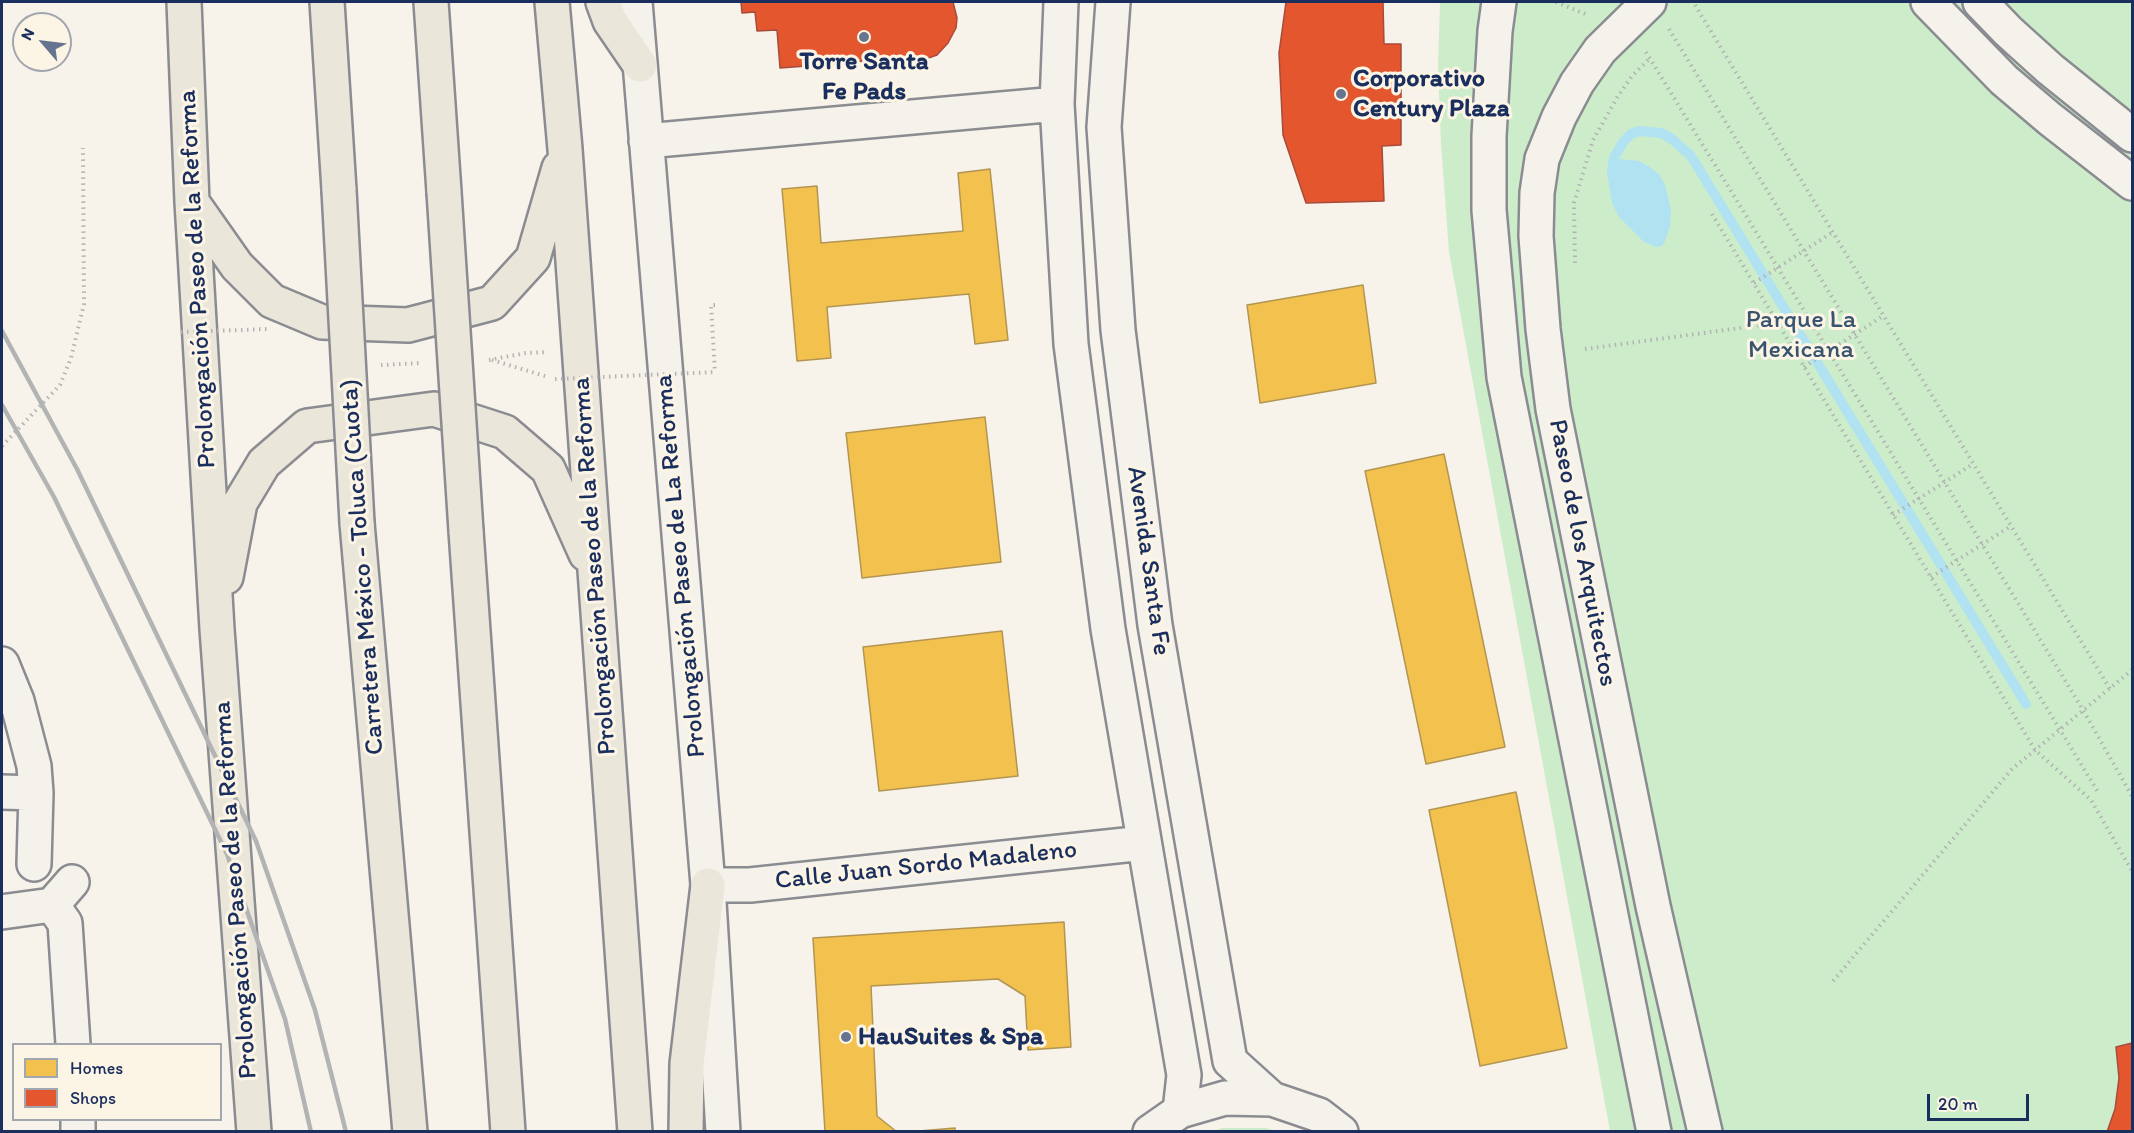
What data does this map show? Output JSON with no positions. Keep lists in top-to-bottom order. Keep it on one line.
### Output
{"streets":{"main road":["Prolongación Paseo de la Reforma","Carretera México - Toluca (Cuota)"],"street":["Paseo de los Arquitectos","Avenida Santa Fe","Prolongación Paseo de La Reforma","Calle Juan Sordo Madaleno"]},"crossings":[["Avenida Santa Fe","Calle Juan Sordo Madaleno"],["Prolongación Paseo de La Reforma","Calle Juan Sordo Madaleno"]],"parks":["Parque La Mexicana"],"places":["Torre Santa Fe Pads","Corporativo Century Plaza","HauSuites & Spa"],"legend":["Homes","Shops"],"scale_bar":"20 m","north":"top left"}
